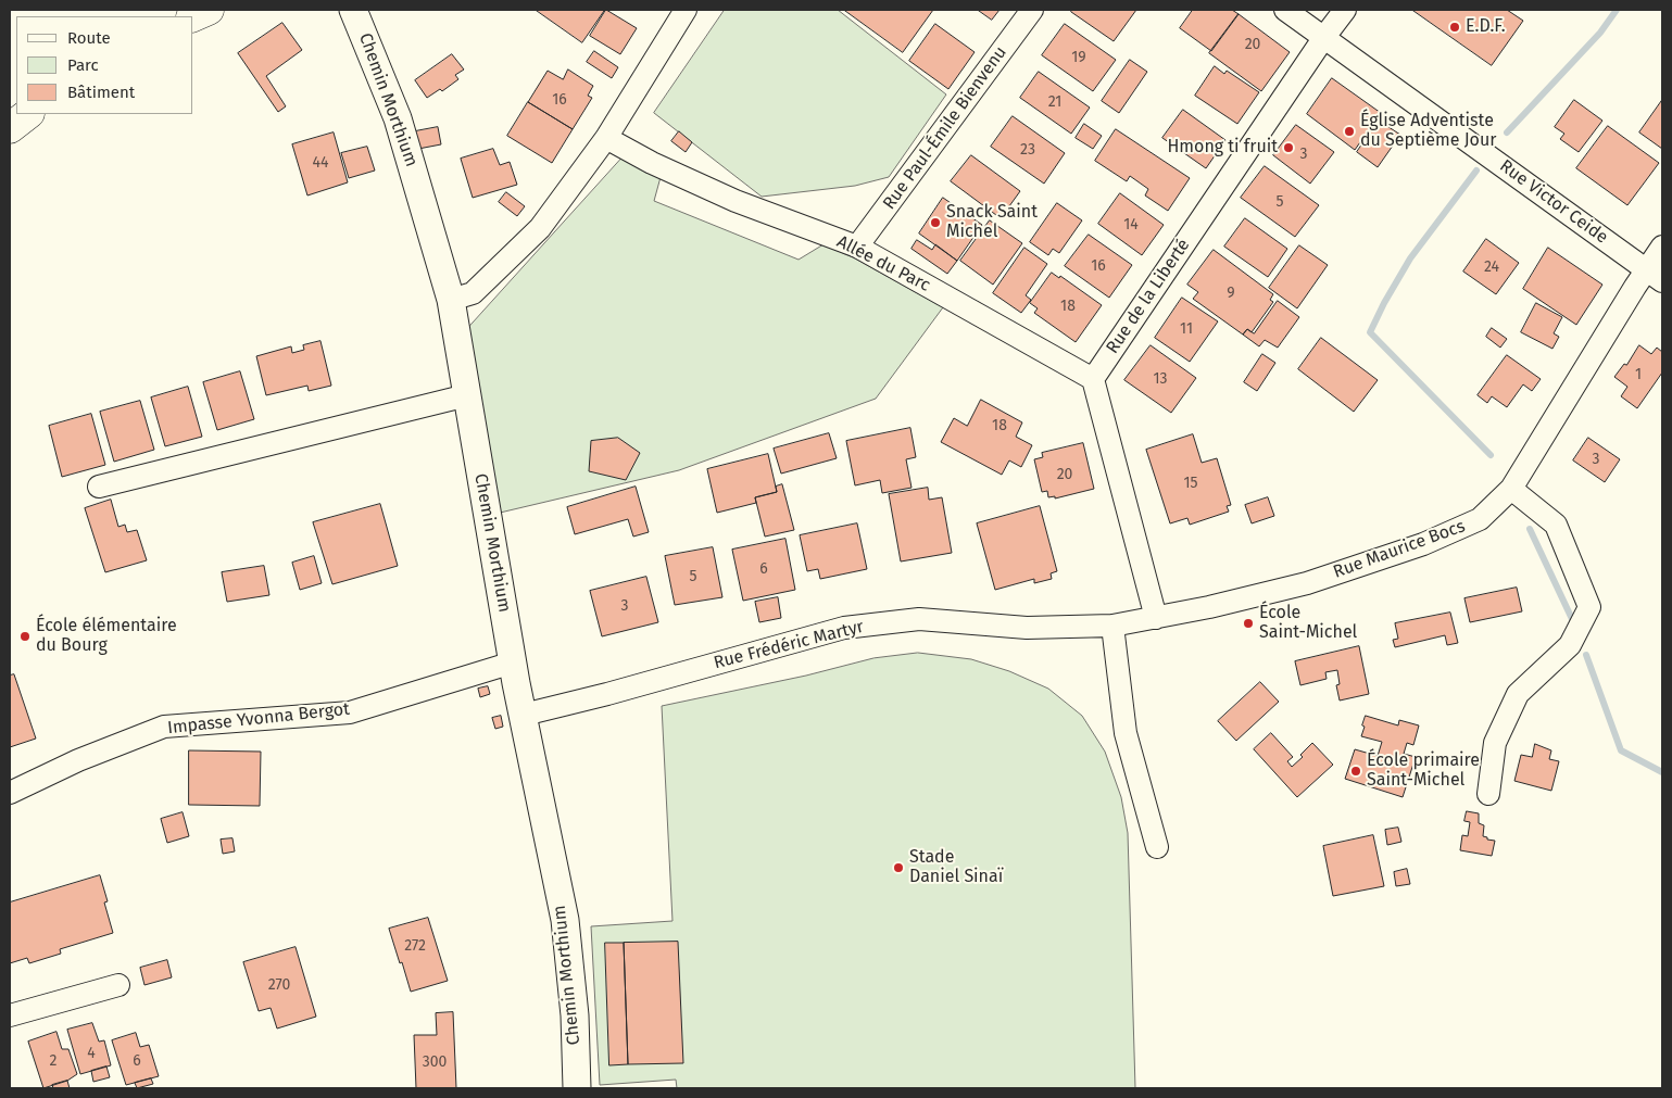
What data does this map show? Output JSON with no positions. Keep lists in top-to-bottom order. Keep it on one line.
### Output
{"streets":{"street":["Chemin Morthium","Rue Paul-Émile Bienvenu","Rue Victor Ceide","Allée du Parc","Rue de la Liberté","Rue Maurice Bocs","Rue Frédéric Martyr","Impasse Yvonna Bergot"]},"crossings":[["Chemin Morthium","Rue Frédéric Martyr"],["Chemin Morthium","Impasse Yvonna Bergot"],["Rue Paul-Émile Bienvenu","Allée du Parc"],["Rue Victor Ceide","Rue de la Liberté"],["Rue Victor Ceide","Rue Maurice Bocs"],["Allée du Parc","Rue de la Liberté"],["Rue Maurice Bocs","Rue Frédéric Martyr"]],"places":["E.D.F.","Église Adventiste du Septième Jour","Hmong ti fruit","Snack Saint Michel","École Saint-Michel","École élémentaire du Bourg","École primaire Saint-Michel","Stade Daniel Sinaï"],"house_numbers":["20","19","16","21","23","3","44","5","14","16","24","9","18","11","1","13","18","3","20","15","6","5","3","272","270","4","2","6","300"],"legend":["Route","Parc","Bâtiment"]}
